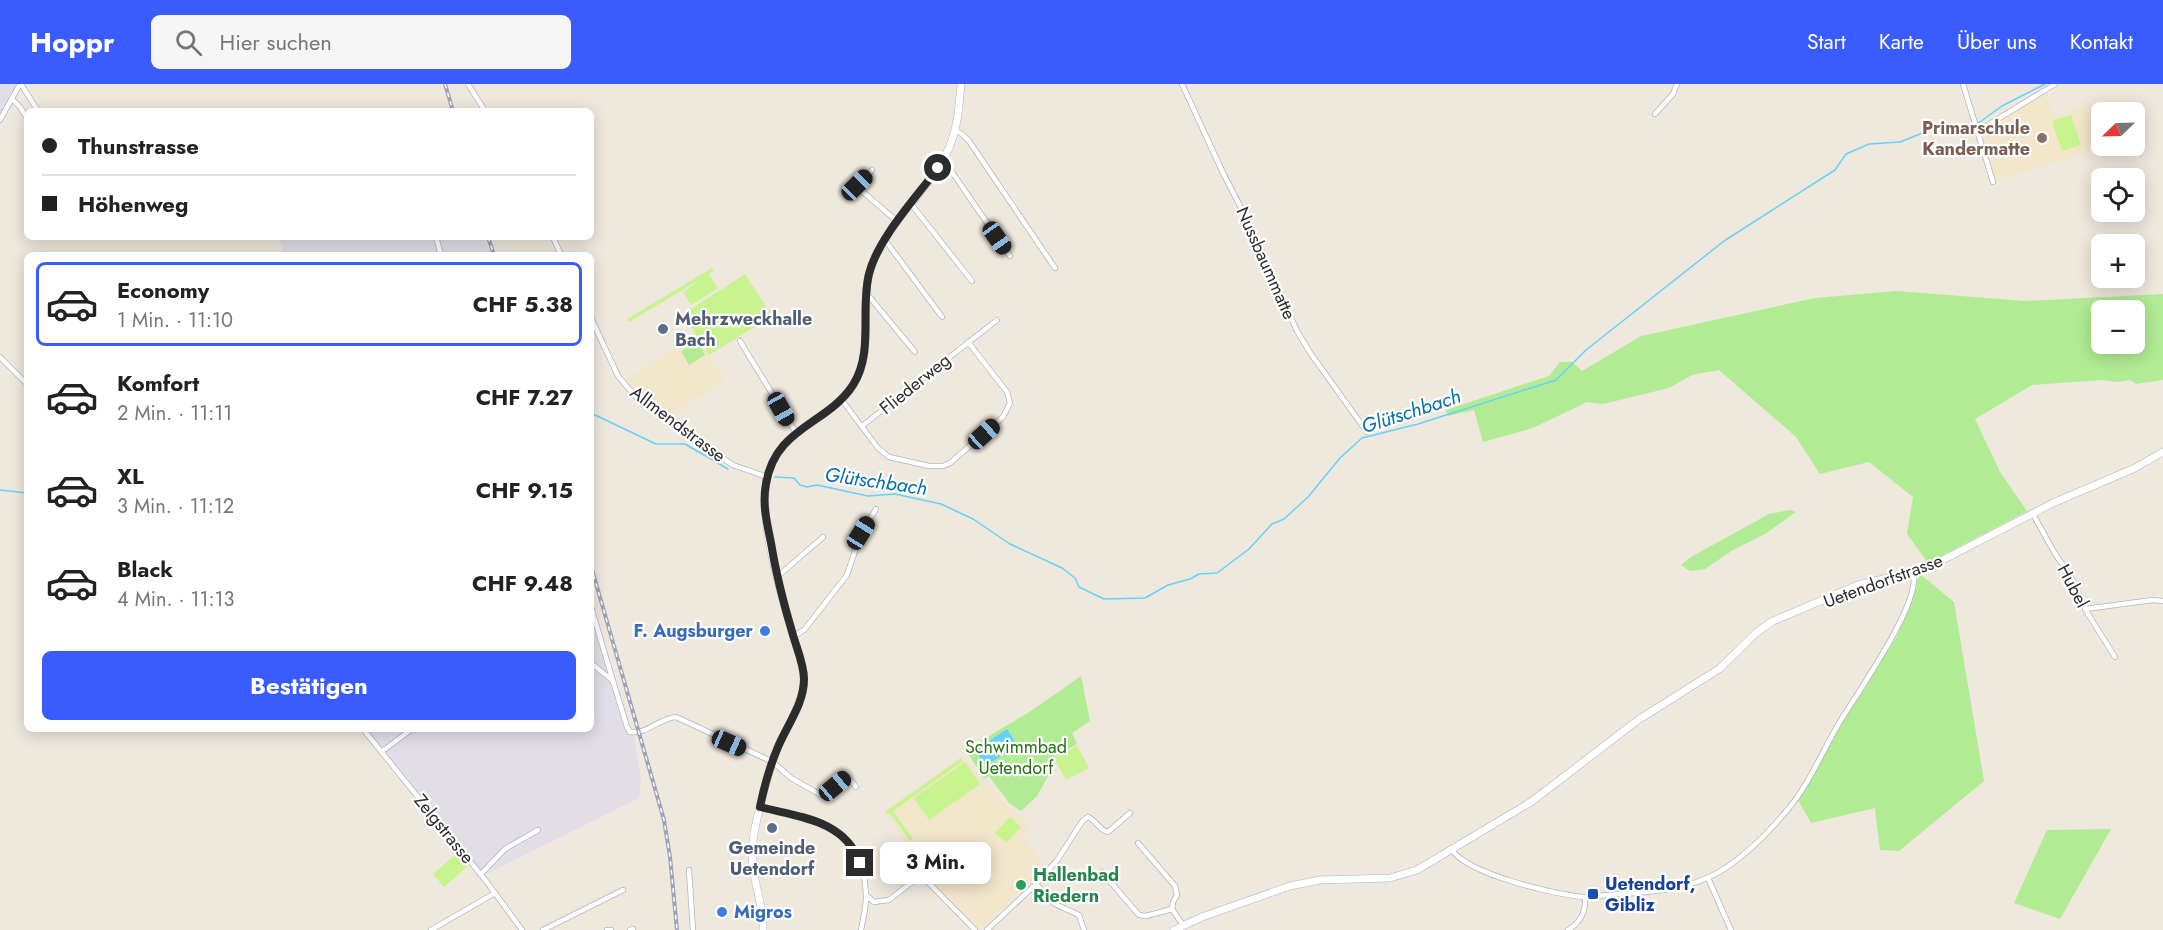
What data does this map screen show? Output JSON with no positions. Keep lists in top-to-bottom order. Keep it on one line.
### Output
{"streets":{"street":["Nussbaummatte","Fliederweg","Allmendstrasse","Uetendorfstrasse","Hubel","Zelgstrasse"]},"crossings":[["Uetendorfstrasse","Hubel"]],"water":["Glütschbach"],"parks":["Schwimmbad Uetendorf"],"places":{"other":["Primarschule Kandermatte","Mehrzweckhalle Bach","F. Augsburger","Gemeinde Uetendorf","Hallenbad Riedern","Migros"],"transit":["Uetendorf, Gibliz"]},"north":"bottom left","page":{"header":"Hoppr","search":"Hier suchen","nav":["Start","Karte","Über uns","Kontakt"],"map_buttons":["+","−"],"banner":["Thunstrasse","Höhenweg"],"list":[{"name":"Economy","note":"1 Min. · 11:10","value":"CHF 5.38"},{"name":"Komfort","note":"2 Min. · 11:11","value":"CHF 7.27"},{"name":"XL","note":"3 Min. · 11:12","value":"CHF 9.15"},{"name":"Black","note":"4 Min. · 11:13","value":"CHF 9.48"}],"buttons":"Bestätigen","bubble":"3 Min."}}
